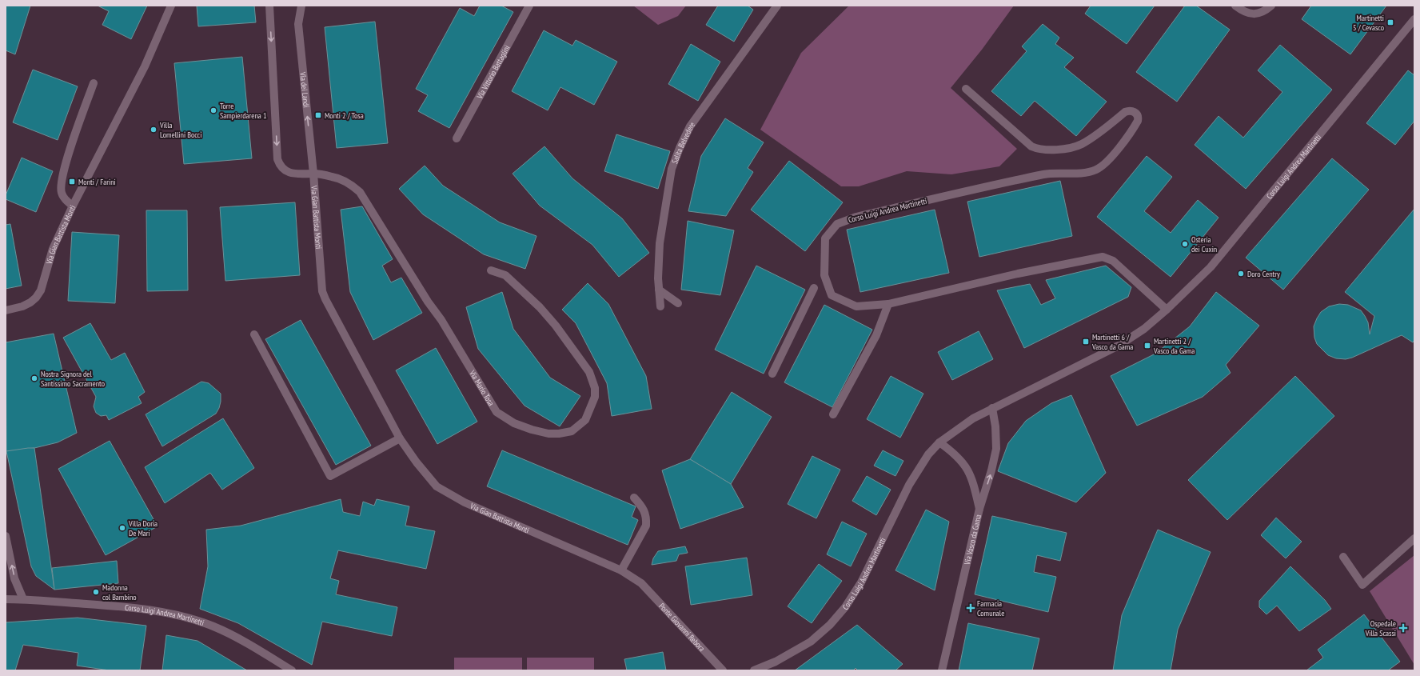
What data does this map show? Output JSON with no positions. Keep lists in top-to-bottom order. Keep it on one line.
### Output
{"streets":{"street":["Via Vittorio Battaglini","Via dei Landi","Salita Belvedere","Corso Luigi Andrea Martinetti","Via Gian Battista Monti","Via Mario Tosa","Via Vasco da Gama","Ponte Giovanni Rebora"]},"crossings":[["Via dei Landi","Via Gian Battista Monti"],["Via dei Landi","Via Mario Tosa"],["Corso Luigi Andrea Martinetti","Via Vasco da Gama"],["Via Gian Battista Monti","Via Mario Tosa"],["Via Gian Battista Monti","Ponte Giovanni Rebora"]],"one_way":["Via dei Landi","Via Vasco da Gama"],"places":{"transit":["Martinetti 5 / Cevasco","Monti 2 / Tosa","Monti / Farini","Martinetti 6 / Vasco da Gama","Martinetti 2 / Vasco da Gama"],"other":["Torre Sampierdarena 1","Villa Lomellini Bocci","Osteria dei Cuxin","Doro Centry","Nostra Signora del Santissimo Sacramento","Villa Doria De Mari","Madonna col Bambino"],"health":["Farmacia Comunale","Ospedale Villa Scassi"]}}
